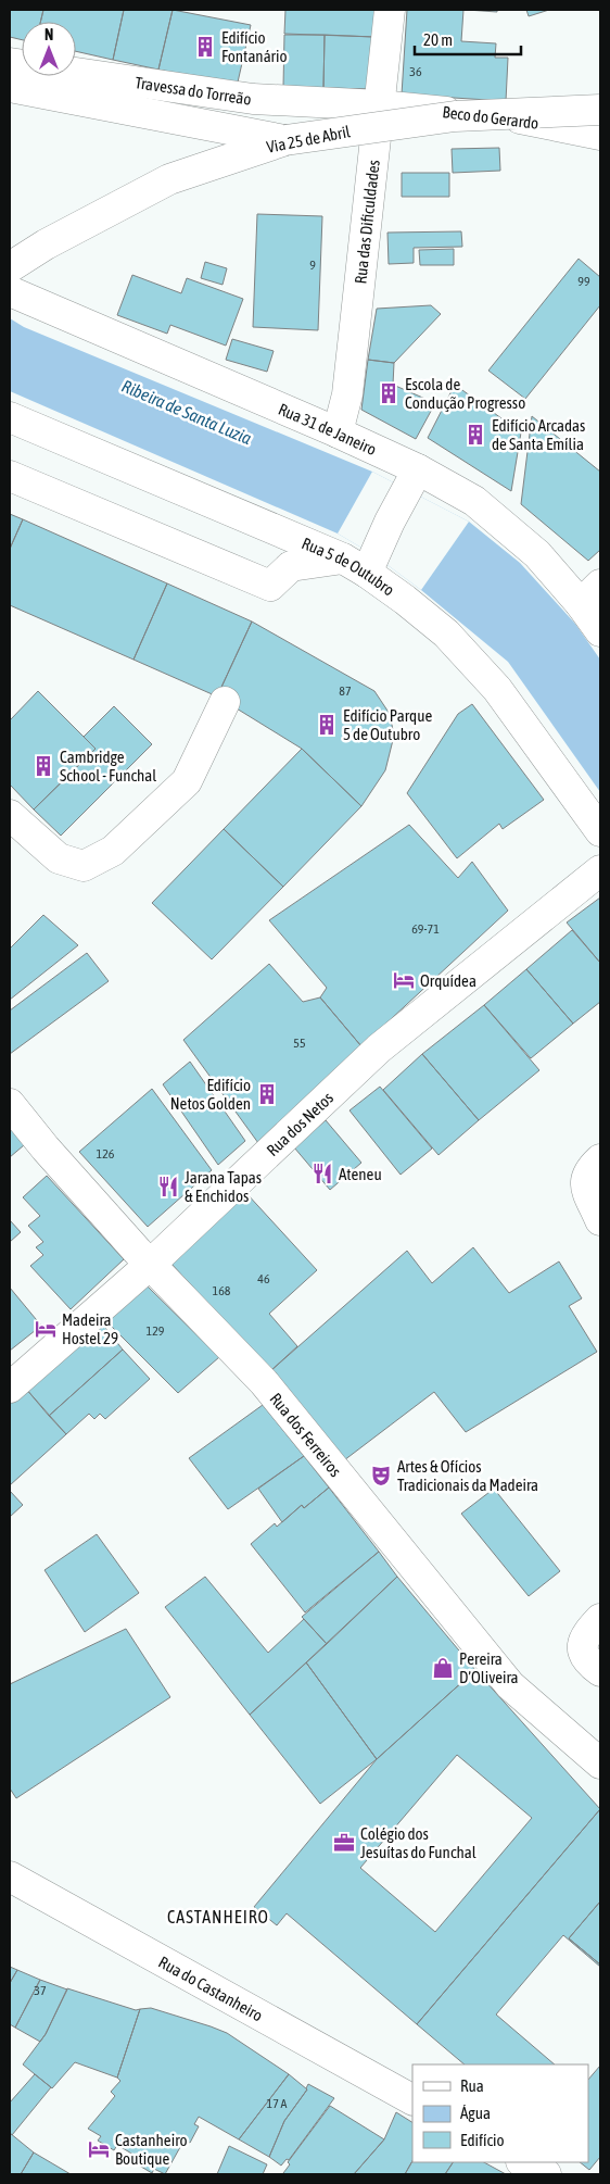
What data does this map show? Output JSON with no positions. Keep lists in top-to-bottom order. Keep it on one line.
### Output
{"streets":{"street":["Travessa do Torreão","Beco do Gerardo","Via 25 de Abril","Rua das Dificuldades","Rua 31 de Janeiro","Rua 5 de Outubro","Rua dos Netos","Rua dos Ferreiros","Rua do Castanheiro"]},"crossings":[["Travessa do Torreão","Beco do Gerardo"],["Travessa do Torreão","Rua das Dificuldades"],["Beco do Gerardo","Rua das Dificuldades"],["Rua das Dificuldades","Rua 31 de Janeiro"],["Rua dos Netos","Rua dos Ferreiros"]],"districts":["CASTANHEIRO"],"water":["Ribeira de Santa Luzia"],"places":{"building":["Edifício Fontanário","Escola de Condução Progresso","Edifício Arcadas de Santa Emília","Edifício Parque 5 de Outubro","Cambridge School - Funchal","Edifício Netos Golden"],"hotel":["Orquídea","Madeira Hostel 29","Castanheiro Boutique"],"restaurant":["Ateneu","Jarana Tapas & Enchidos"],"theatre":["Artes & Ofícios Tradicionais da Madeira"],"shop":["Pereira D’Oliveira"],"office":["Colégio dos Jesuítas do Funchal"]},"house_numbers":["36","9","99","87","69-71","55","126","46","168","129","37","17 A"],"legend":["Rua","Água","Edifício"],"scale_bar":"20 m","north":"top"}
